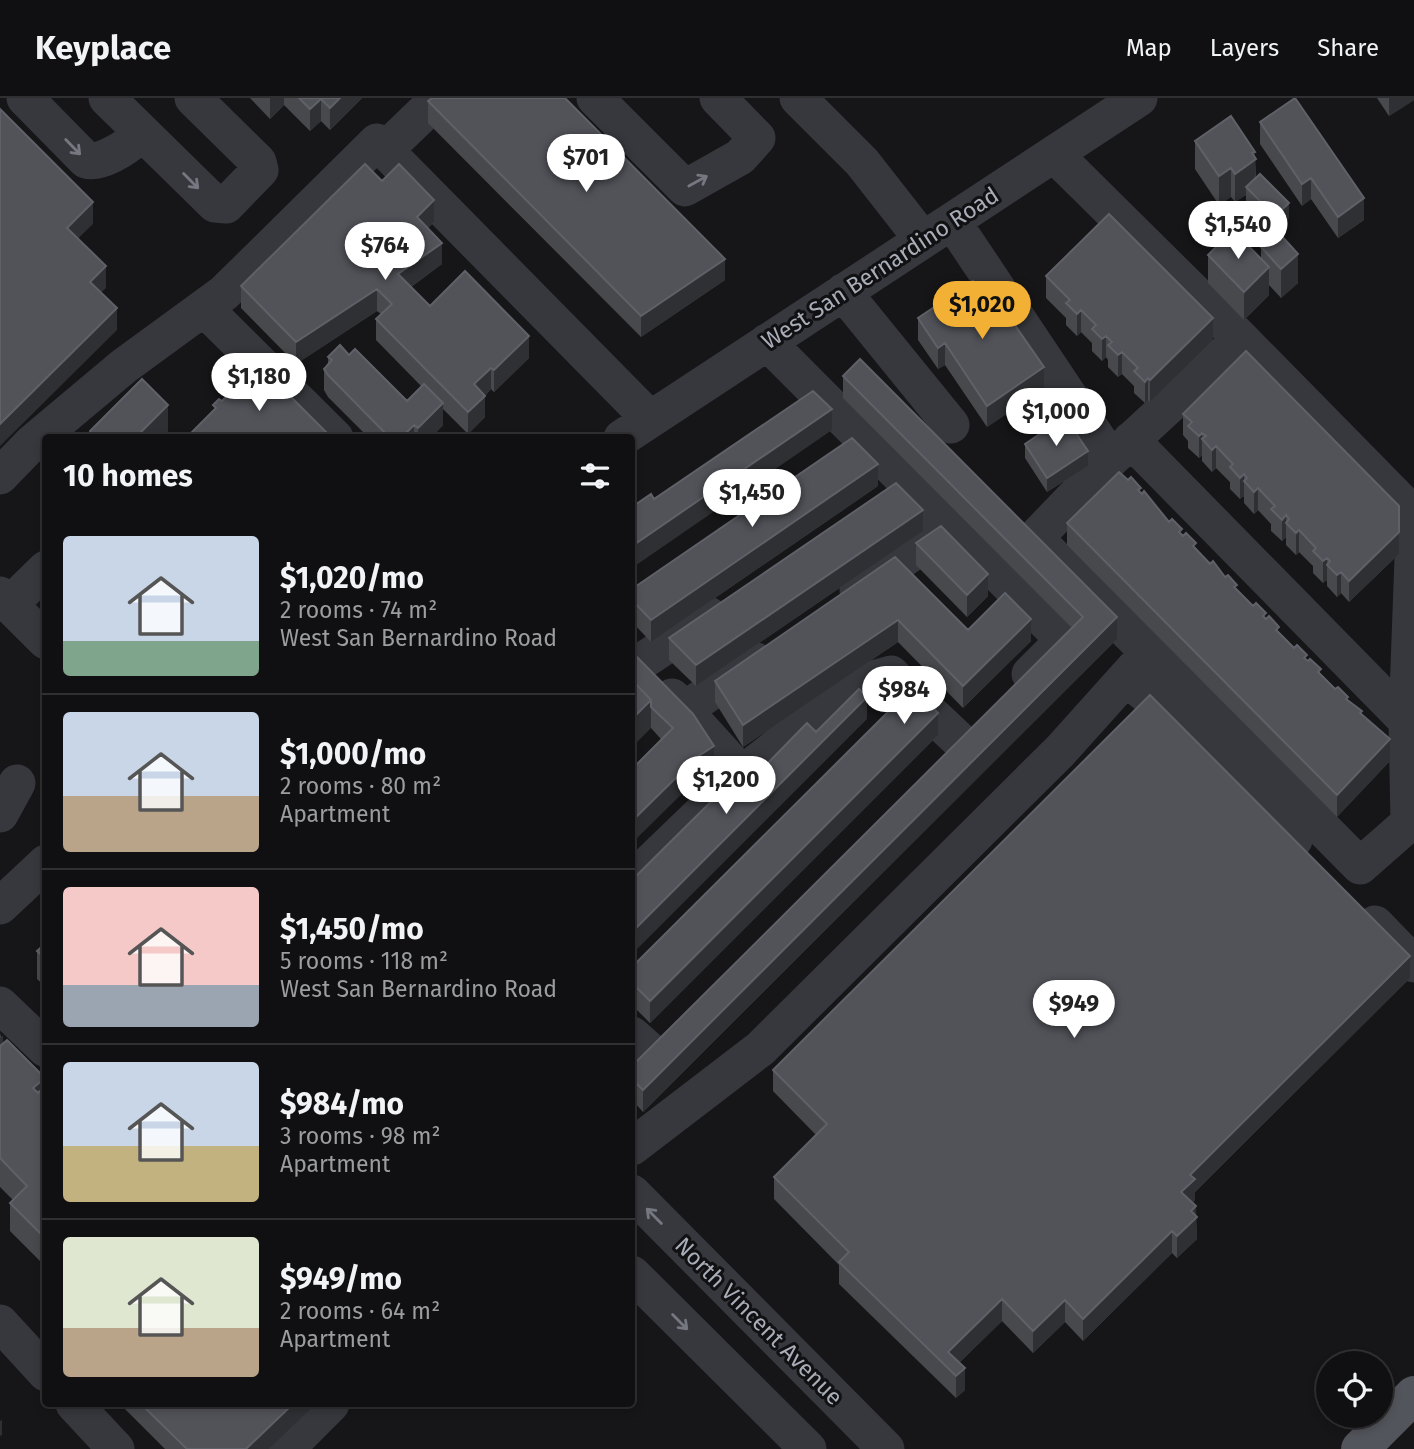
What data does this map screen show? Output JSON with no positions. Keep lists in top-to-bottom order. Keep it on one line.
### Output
{"streets":{"street":["West San Bernardino Road","North Vincent Avenue"]},"page":{"header":"Keyplace","nav":["Map","Layers","Share"],"price":["$701","$1,540","$764","$1,020","$1,180","$1,000","$1,450","$984","$1,200","$949"],"heading":"10 homes","list":[{"name":"$1,020/mo","note":"2 rooms · 74 m² · West San Bernardino Road"},{"name":"$1,000/mo","note":"2 rooms · 80 m² · Apartment"},{"name":"$1,450/mo","note":"5 rooms · 118 m² · West San Bernardino Road"},{"name":"$984/mo","note":"3 rooms · 98 m² · Apartment"},{"name":"$949/mo","note":"2 rooms · 64 m² · Apartment"}]}}
